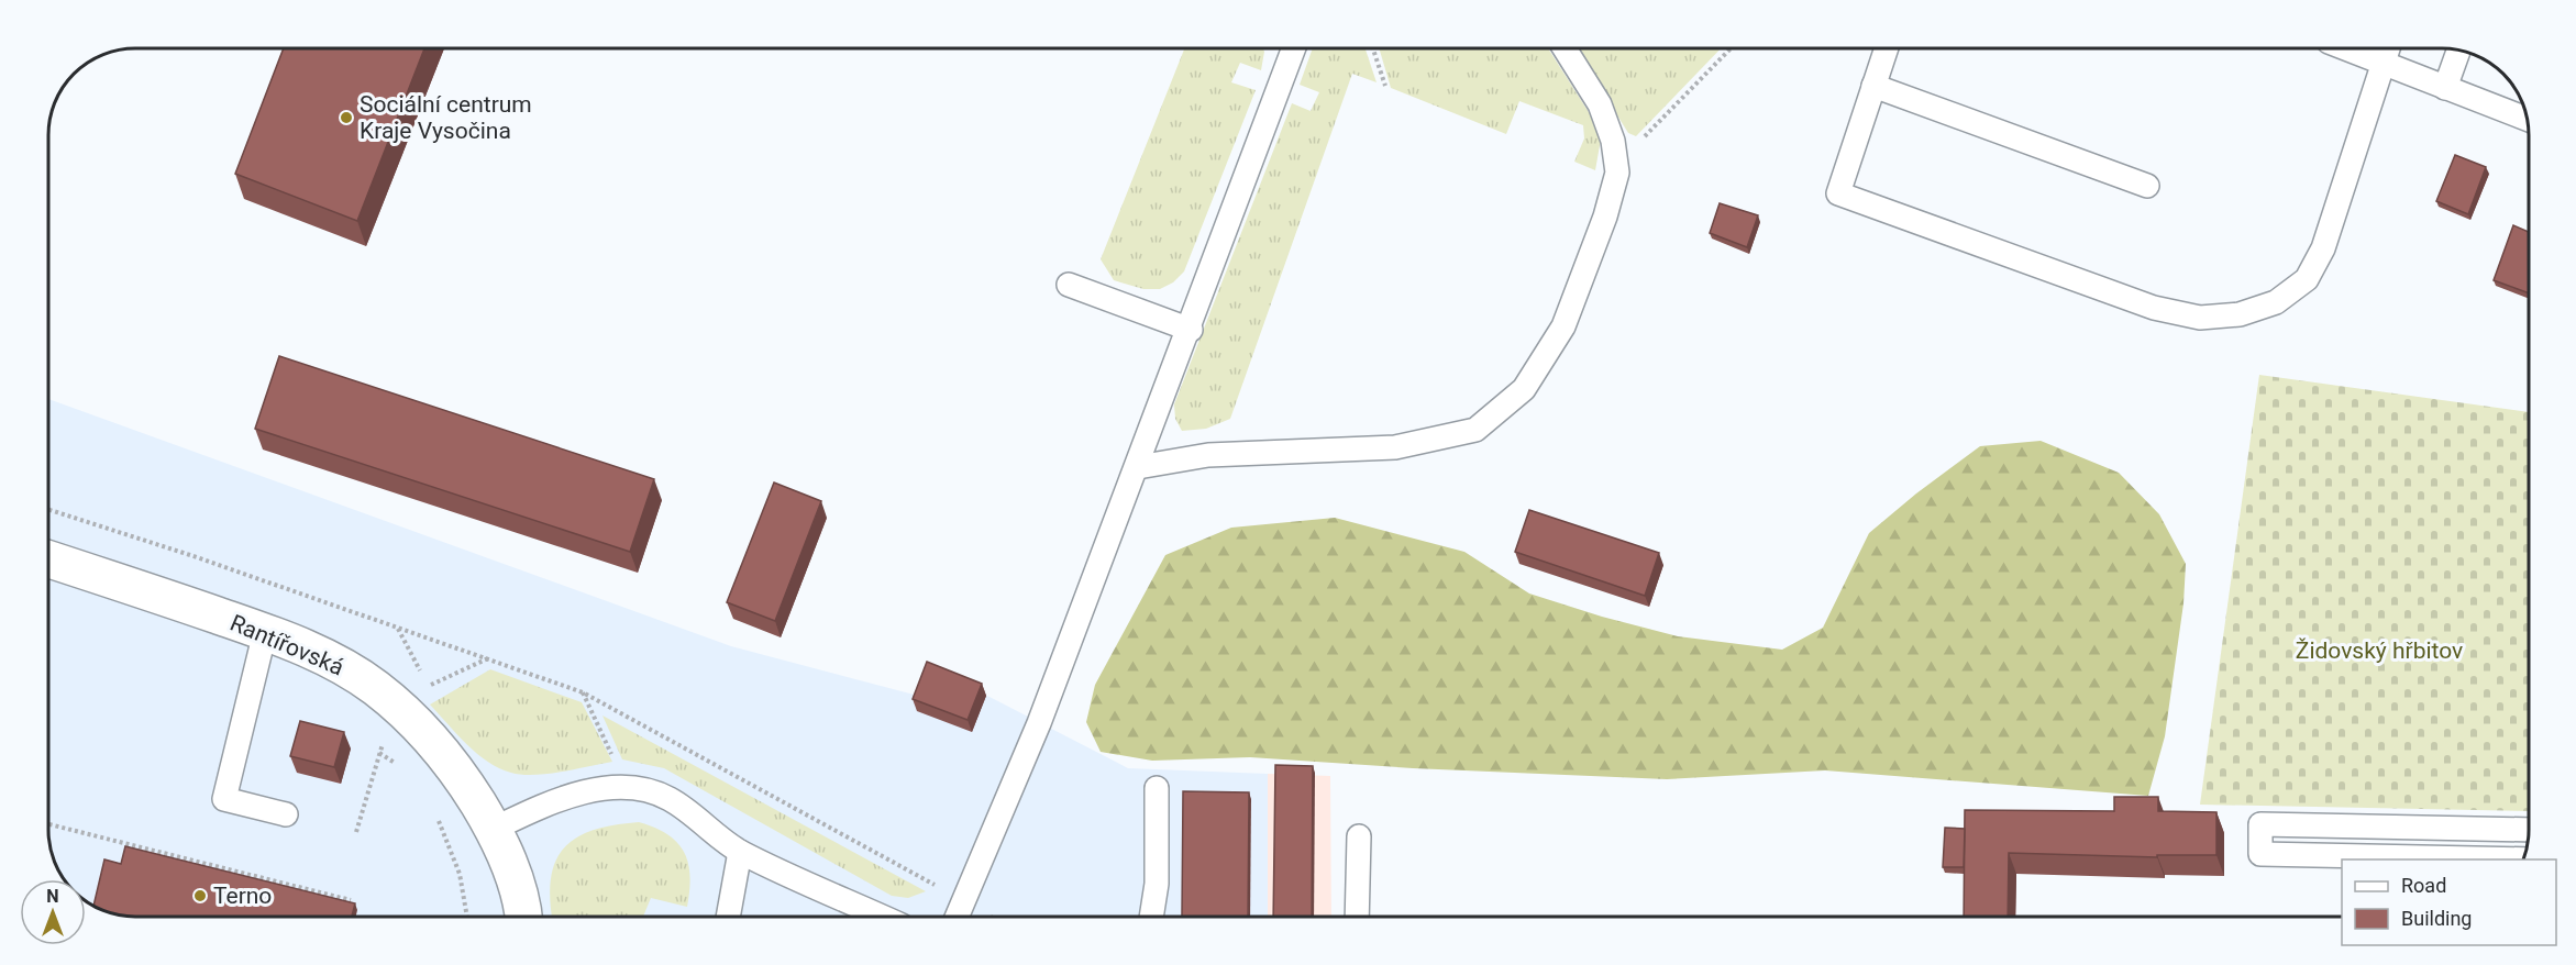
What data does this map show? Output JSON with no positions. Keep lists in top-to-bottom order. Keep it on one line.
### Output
{"streets":{"street":["Rantířovská"]},"parks":["Židovský hřbitov"],"places":["Sociální centrum Kraje Vysočina","Terno"],"legend":["Road","Building"],"north":"top"}
